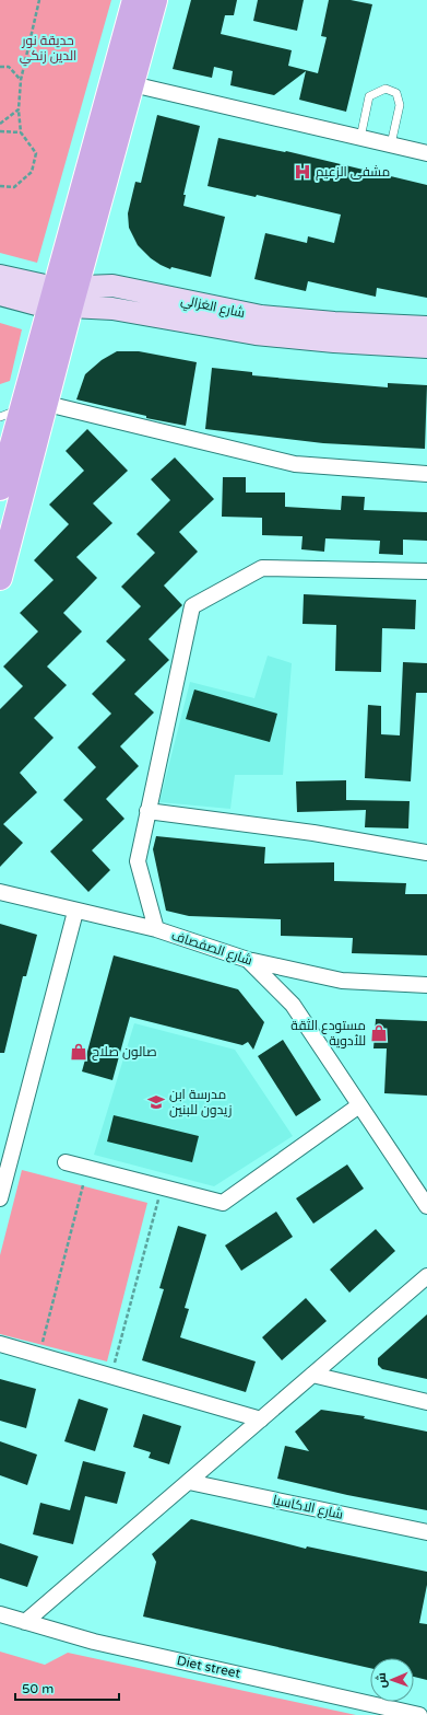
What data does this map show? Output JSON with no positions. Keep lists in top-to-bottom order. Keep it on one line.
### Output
{"streets":{"main road":["شارع الغزالي"],"street":["شارع الصفصاف","شارع الاكاسيا","Diet street"]},"parks":["حديقة نور الدين زنكي"],"places":{"hospital":["مشفى الزعيم"],"shop":["مستودع الثقة للأدوية","صالون صلاح"],"school or university":["مدرسة ابن زيدون للبنين"]},"scale_bar":"50 m","north":"left"}
